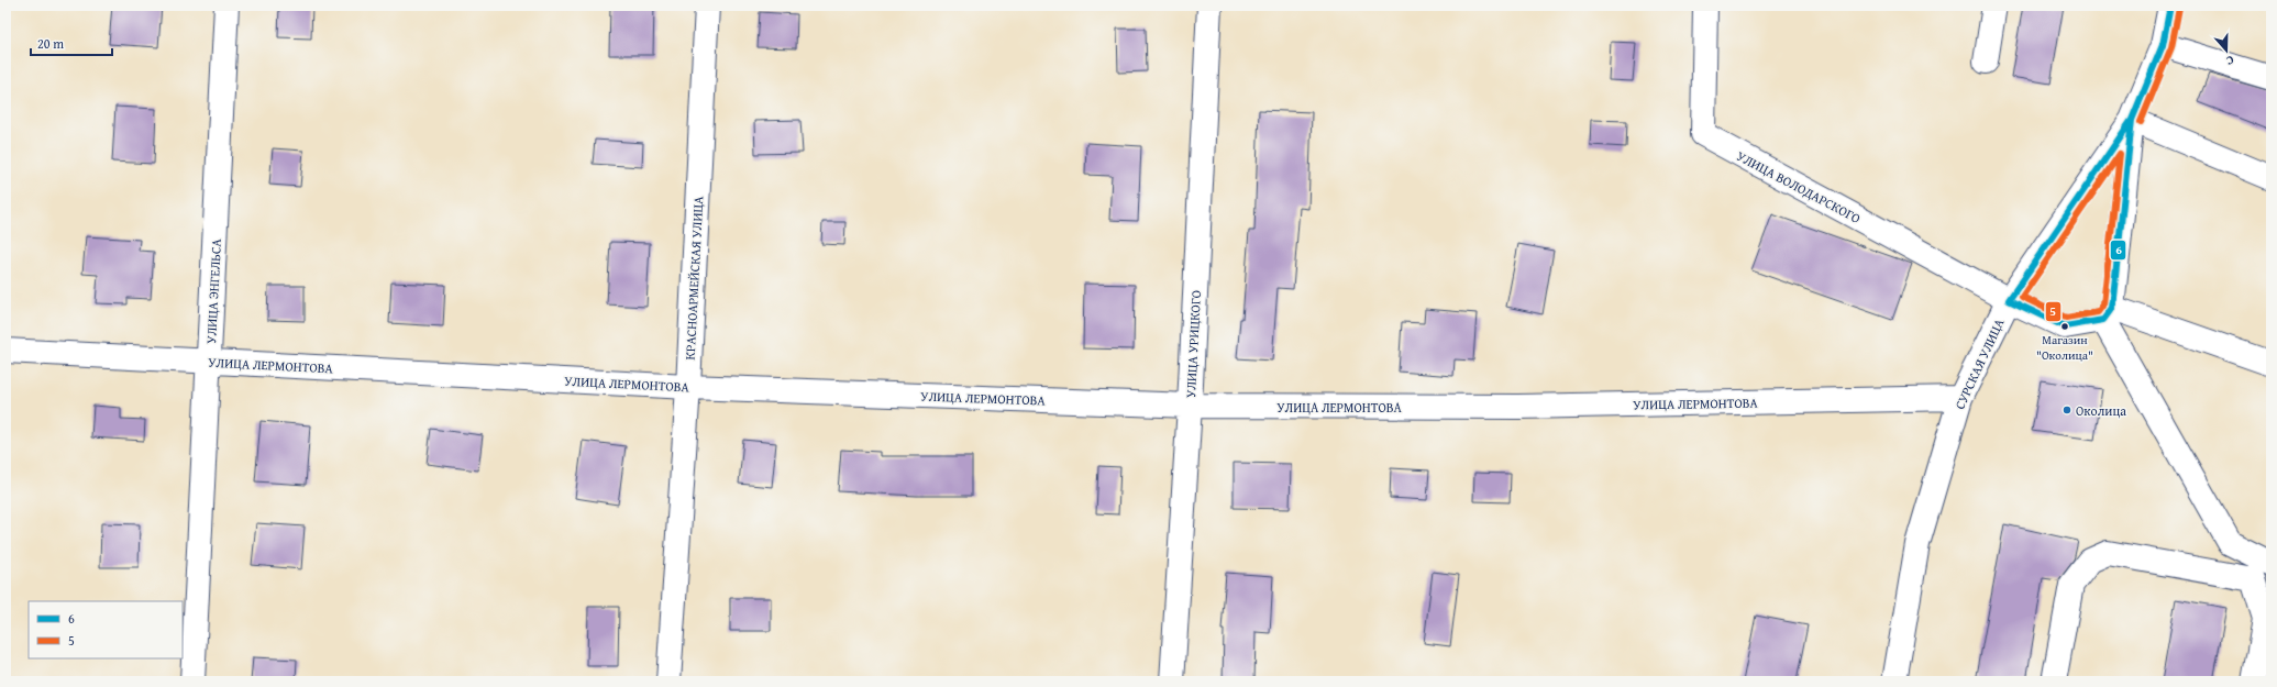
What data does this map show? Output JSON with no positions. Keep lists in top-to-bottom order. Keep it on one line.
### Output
{"streets":{"street":["УЛИЦА ВОЛОДАРСКОГО","КРАСНОАРМЕЙСКАЯ УЛИЦА","УЛИЦА ЭНГЕЛЬСА","УЛИЦА УРИЦКОГО","СУРСКАЯ УЛИЦА","УЛИЦА ЛЕРМОНТОВА"]},"crossings":[["УЛИЦА ВОЛОДАРСКОГО","СУРСКАЯ УЛИЦА"],["КРАСНОАРМЕЙСКАЯ УЛИЦА","УЛИЦА ЛЕРМОНТОВА"],["УЛИЦА ЭНГЕЛЬСА","УЛИЦА ЛЕРМОНТОВА"],["УЛИЦА УРИЦКОГО","УЛИЦА ЛЕРМОНТОВА"],["СУРСКАЯ УЛИЦА","УЛИЦА ЛЕРМОНТОВА"]],"places":["Магазин \"Околица\"","Околица"],"lines":["transit line 6","transit line 5"],"legend":["6","5"],"scale_bar":"20 m","north":"bottom"}
